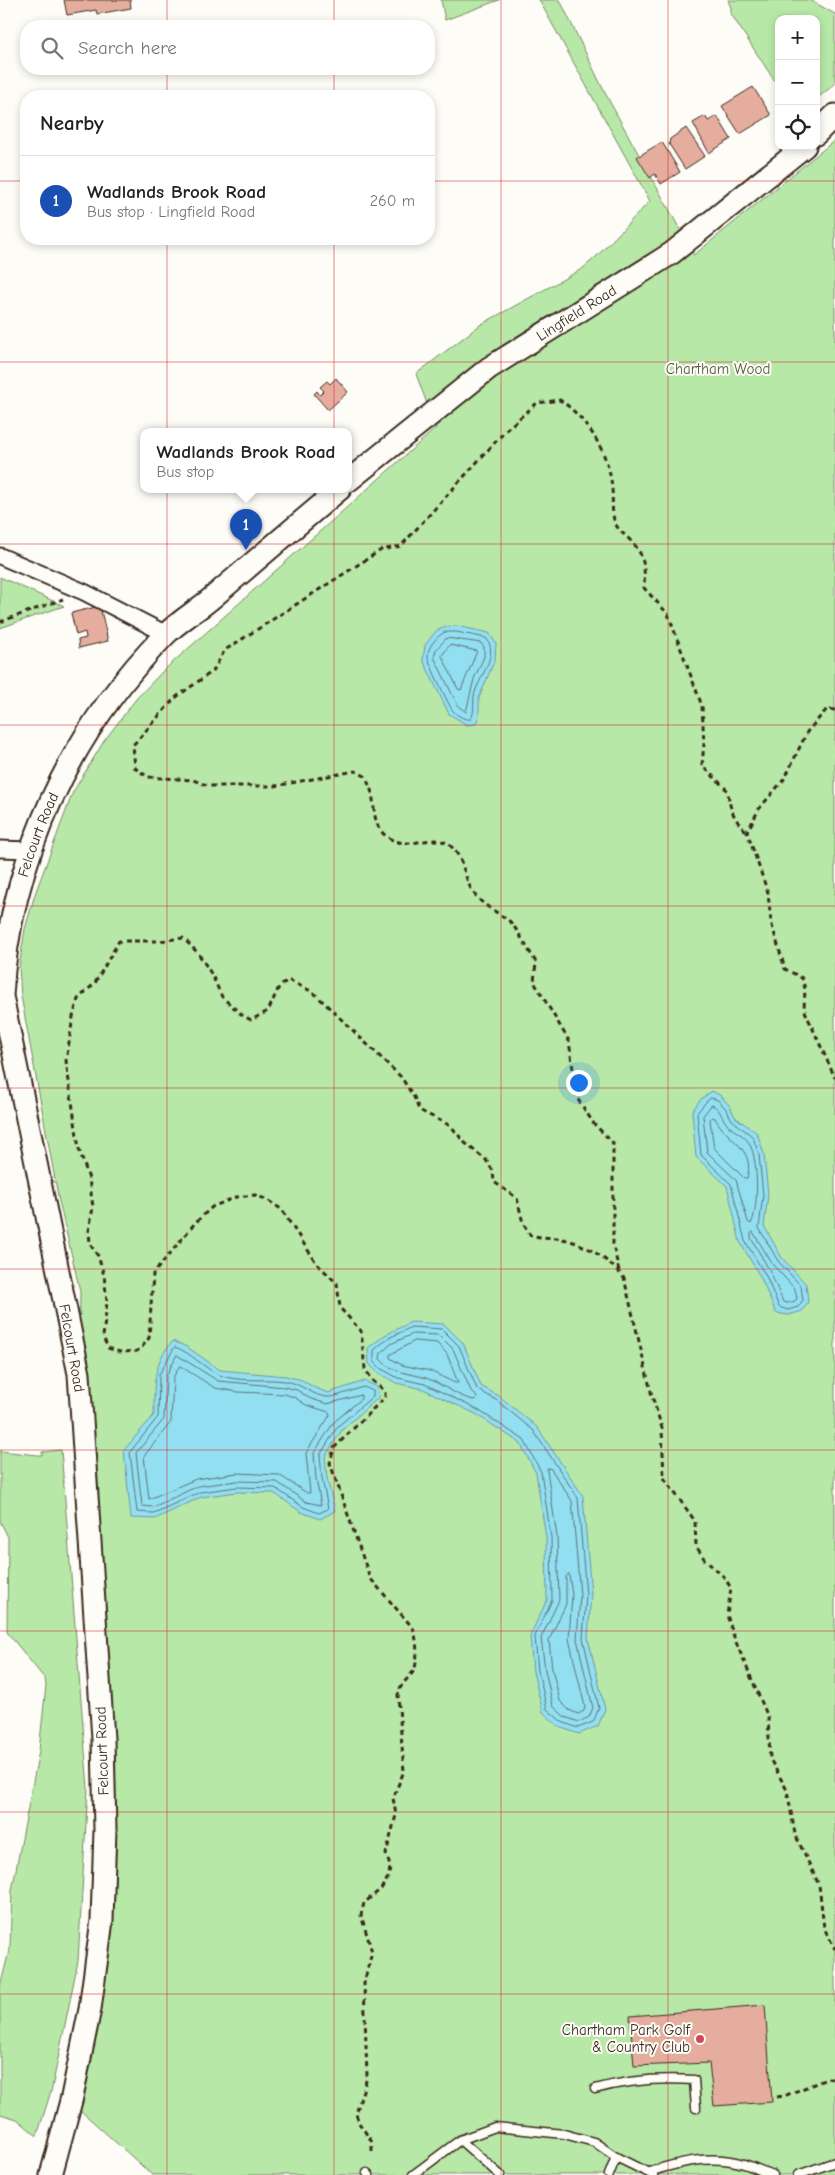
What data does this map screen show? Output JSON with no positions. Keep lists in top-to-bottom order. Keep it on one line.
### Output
{"streets":{"street":["Lingfield Road","Felcourt Road"]},"parks":["Chartham Wood"],"places":["Chartham Park Golf & Country Club"],"page":{"map_buttons":["+","−"],"search":"Search here","heading":"Nearby","list":[{"mark":"1","name":"Wadlands Brook Road","note":"Bus stop · Lingfield Road","value":"260 m"}],"popup":["Wadlands Brook Road","Bus stop"],"pins":"1"}}
